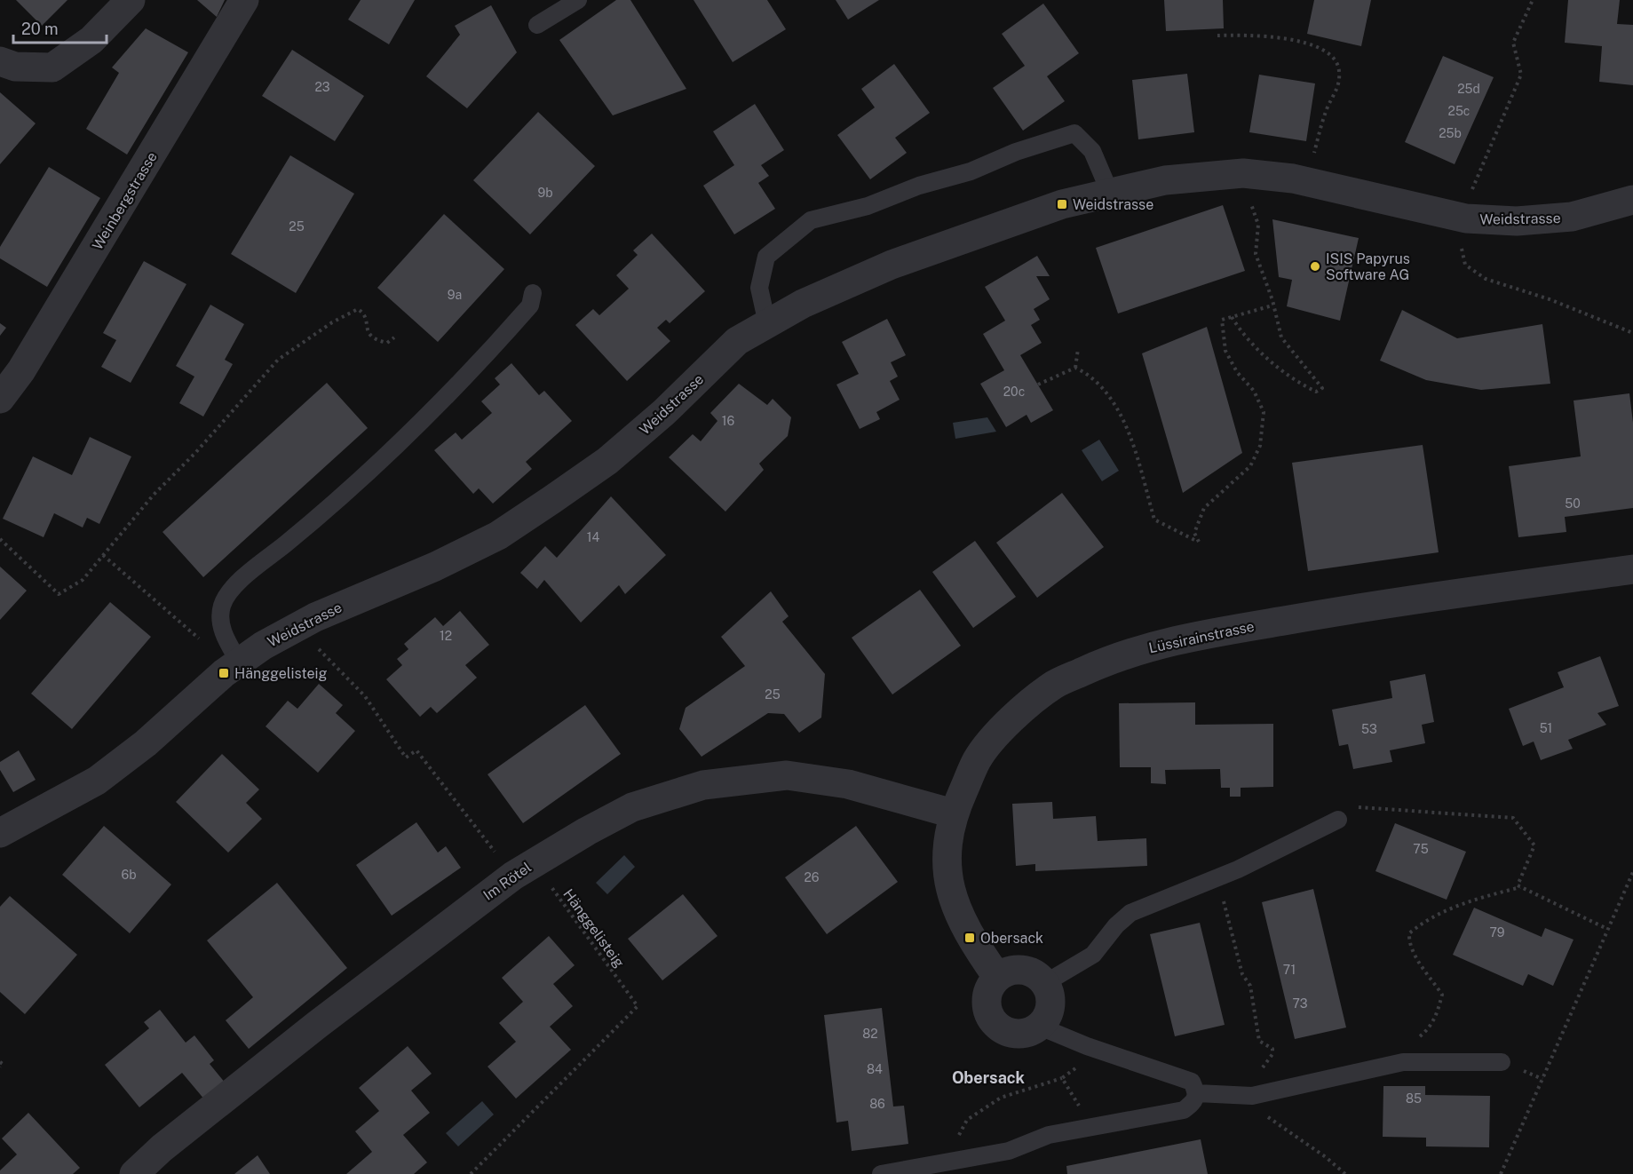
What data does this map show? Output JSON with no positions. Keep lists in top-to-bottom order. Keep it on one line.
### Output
{"streets":{"street":["Weinbergstrasse","Weidstrasse","Lüssirainstrasse","Im Rötel"],"path":["Hänggelisteig"]},"crossings":[["Lüssirainstrasse","Im Rötel"],["Im Rötel","Hänggelisteig"]],"districts":["Obersack"],"places":{"transit":["Weidstrasse","Hänggelisteig","Obersack"],"other":["ISIS Papyrus Software AG"]},"house_numbers":["23","25d","25c","25b","9b","25","9a","20c","16","50","14","12","25","51","53","75","6b","26","79","71","73","82","84","85","86"],"scale_bar":"20 m"}
